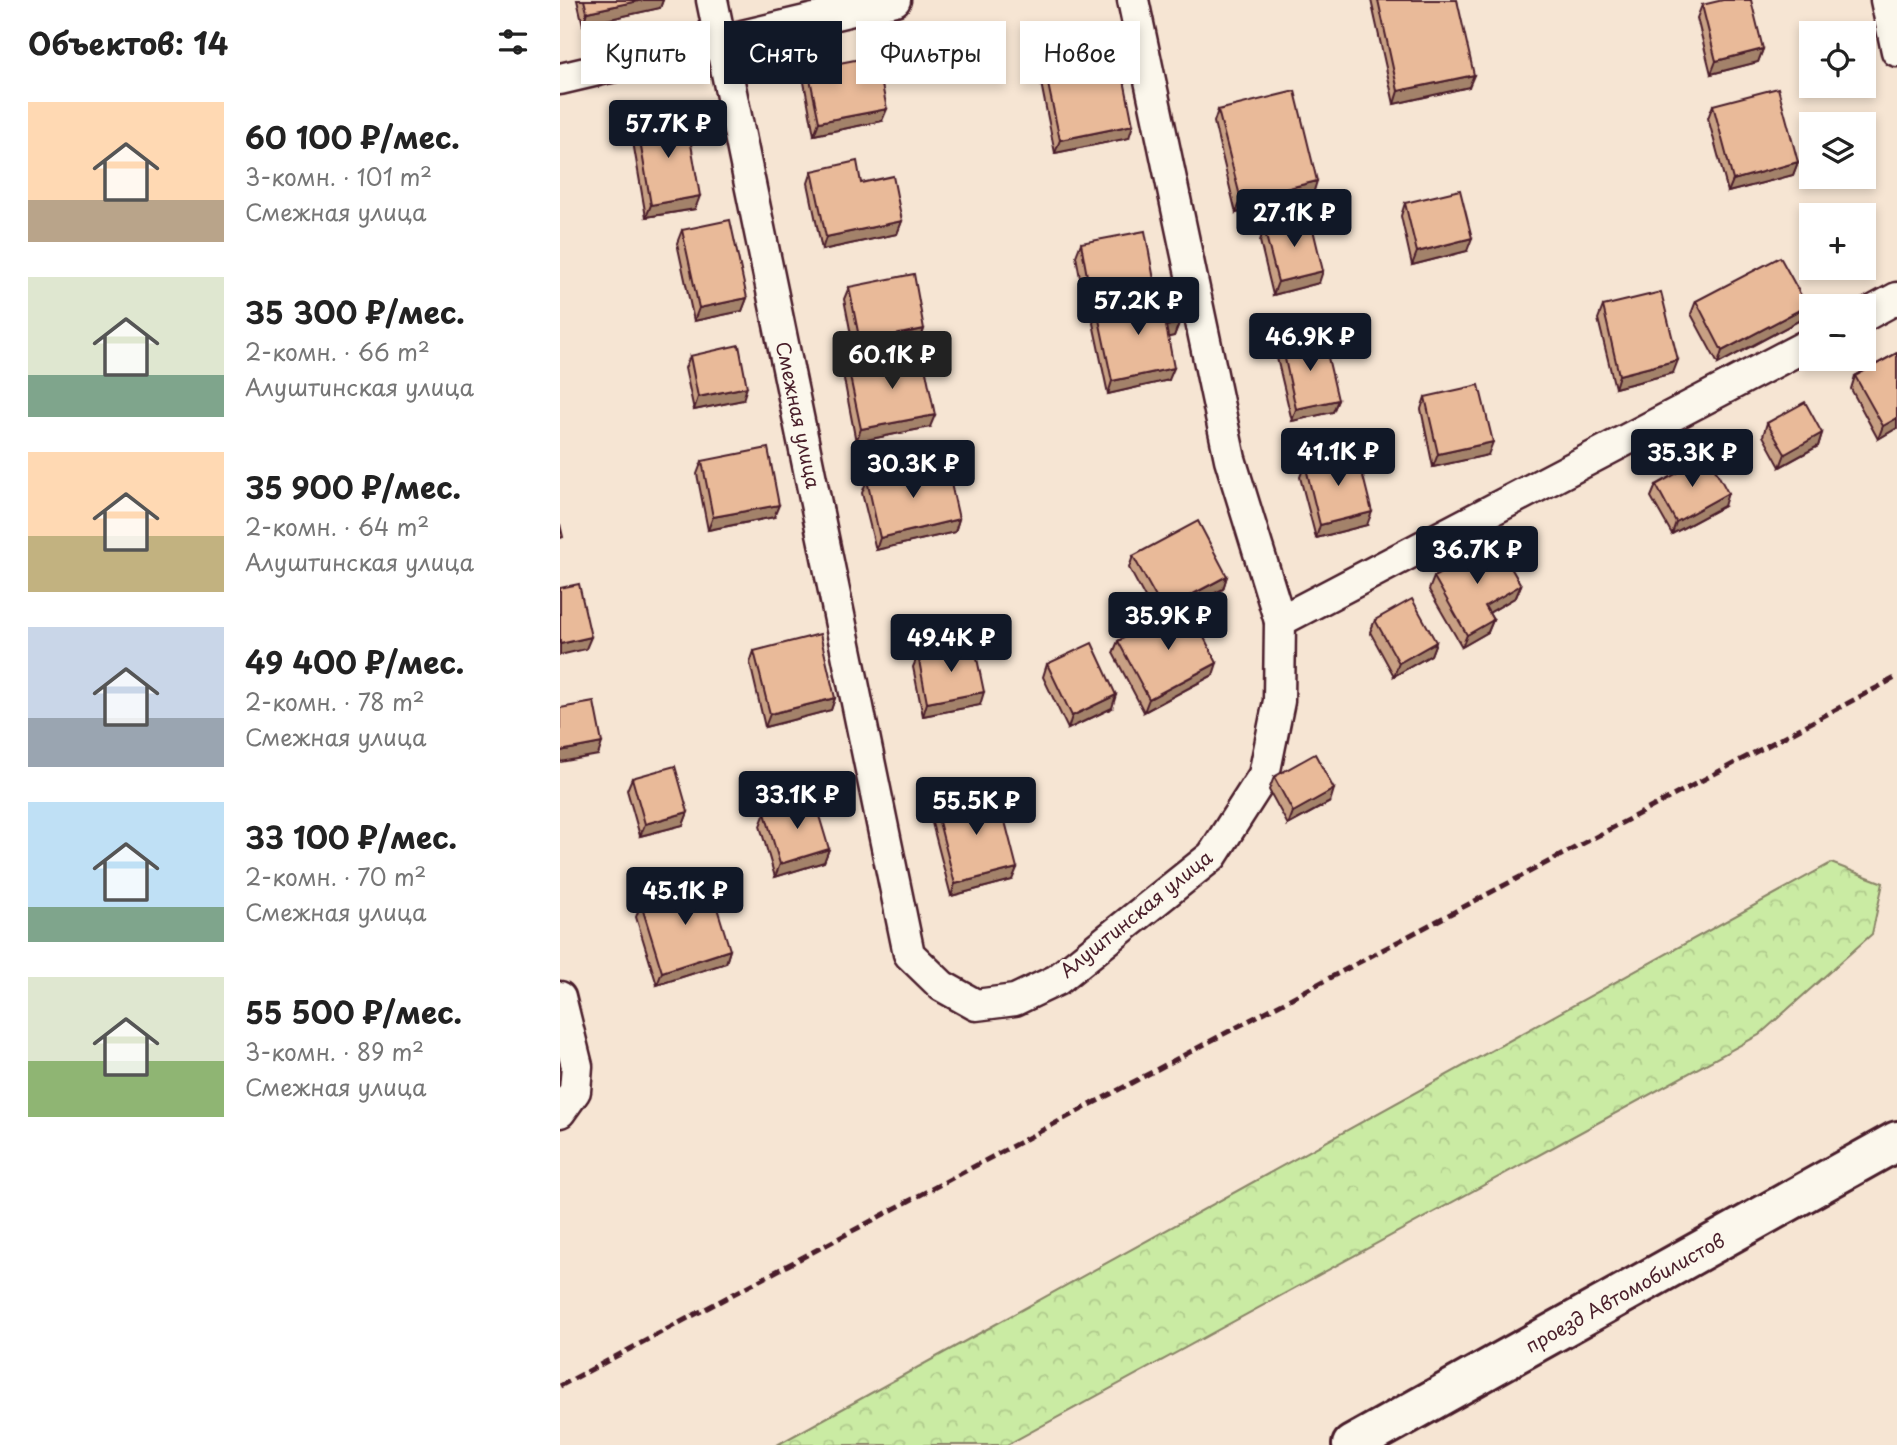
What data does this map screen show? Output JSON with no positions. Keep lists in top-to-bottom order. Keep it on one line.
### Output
{"streets":{"street":["Смежная улица","Алуштинская улица","проезд Автомобилистов"]},"crossings":[["Смежная улица","Алуштинская улица"]],"page":{"heading":"Объектов: 14","map_buttons":["+","−"],"chip":["Купить","Снять","Фильтры","Новое"],"list":[{"name":"60 100 ₽/мес.","note":"3-комн. · 101 m² · Смежная улица"},{"name":"35 300 ₽/мес.","note":"2-комн. · 66 m² · Алуштинская улица"},{"name":"35 900 ₽/мес.","note":"2-комн. · 64 m² · Алуштинская улица"},{"name":"49 400 ₽/мес.","note":"2-комн. · 78 m² · Смежная улица"},{"name":"33 100 ₽/мес.","note":"2-комн. · 70 m² · Смежная улица"},{"name":"55 500 ₽/мес.","note":"3-комн. · 89 m² · Смежная улица"}],"price":["57.7K ₽","27.1K ₽","57.2K ₽","46.9K ₽","60.1K ₽","41.1K ₽","35.3K ₽","30.3K ₽","36.7K ₽","35.9K ₽","49.4K ₽","33.1K ₽","55.5K ₽","45.1K ₽"]}}
